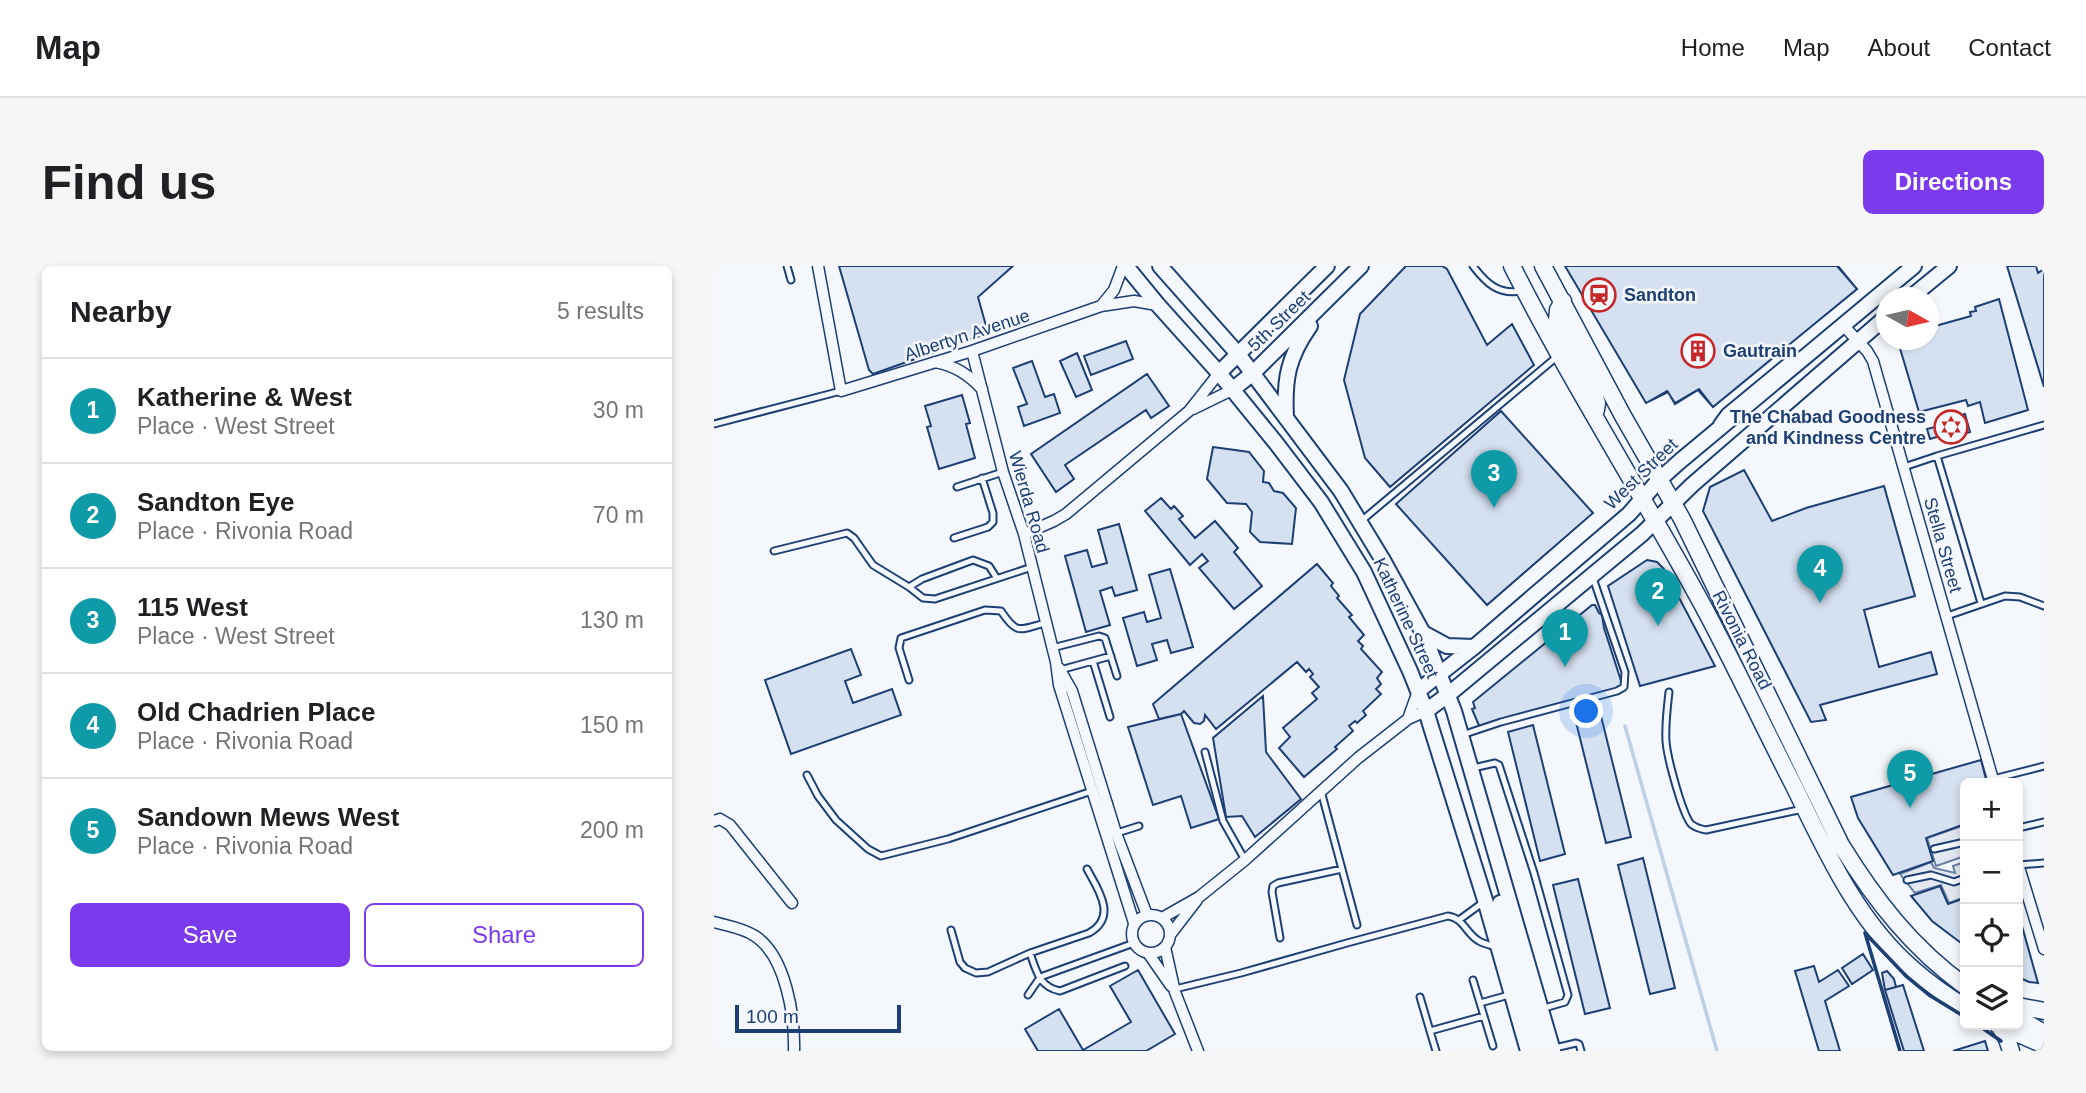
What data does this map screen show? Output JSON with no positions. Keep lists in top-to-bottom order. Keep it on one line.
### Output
{"streets":{"main road":["5th Street","West Street","Katherine Street","Rivonia Road"],"street":["Albertyn Avenue","Wierda Road","Stella Street"]},"crossings":[["5th Street","Katherine Street"],["Albertyn Avenue","Wierda Road"],["Albertyn Avenue","Katherine Street"],["West Street","Stella Street"],["West Street","Katherine Street"],["West Street","Rivonia Road"]],"places":{"station":["Sandton"],"building":["Gautrain"],"synagogue":["The Chabad Goodness and Kindness Centre"]},"scale_bar":"100 m","north":"right","page":{"header":"Map","nav":["Home","Map","About","Contact"],"buttons":["Directions",["Save","Share"]],"title":"Find us","heading":["Nearby","5 results"],"list":[{"mark":"1","name":"Katherine & West","note":"Place · West Street","value":"30 m"},{"mark":"2","name":"Sandton Eye","note":"Place · Rivonia Road","value":"70 m"},{"mark":"3","name":"115 West","note":"Place · West Street","value":"130 m"},{"mark":"4","name":"Old Chadrien Place","note":"Place · Rivonia Road","value":"150 m"},{"mark":"5","name":"Sandown Mews West","note":"Place · Rivonia Road","value":"200 m"}],"pins":["3","4","2","1","5"],"map_buttons":["+","−"],"scale":"100 m"}}
